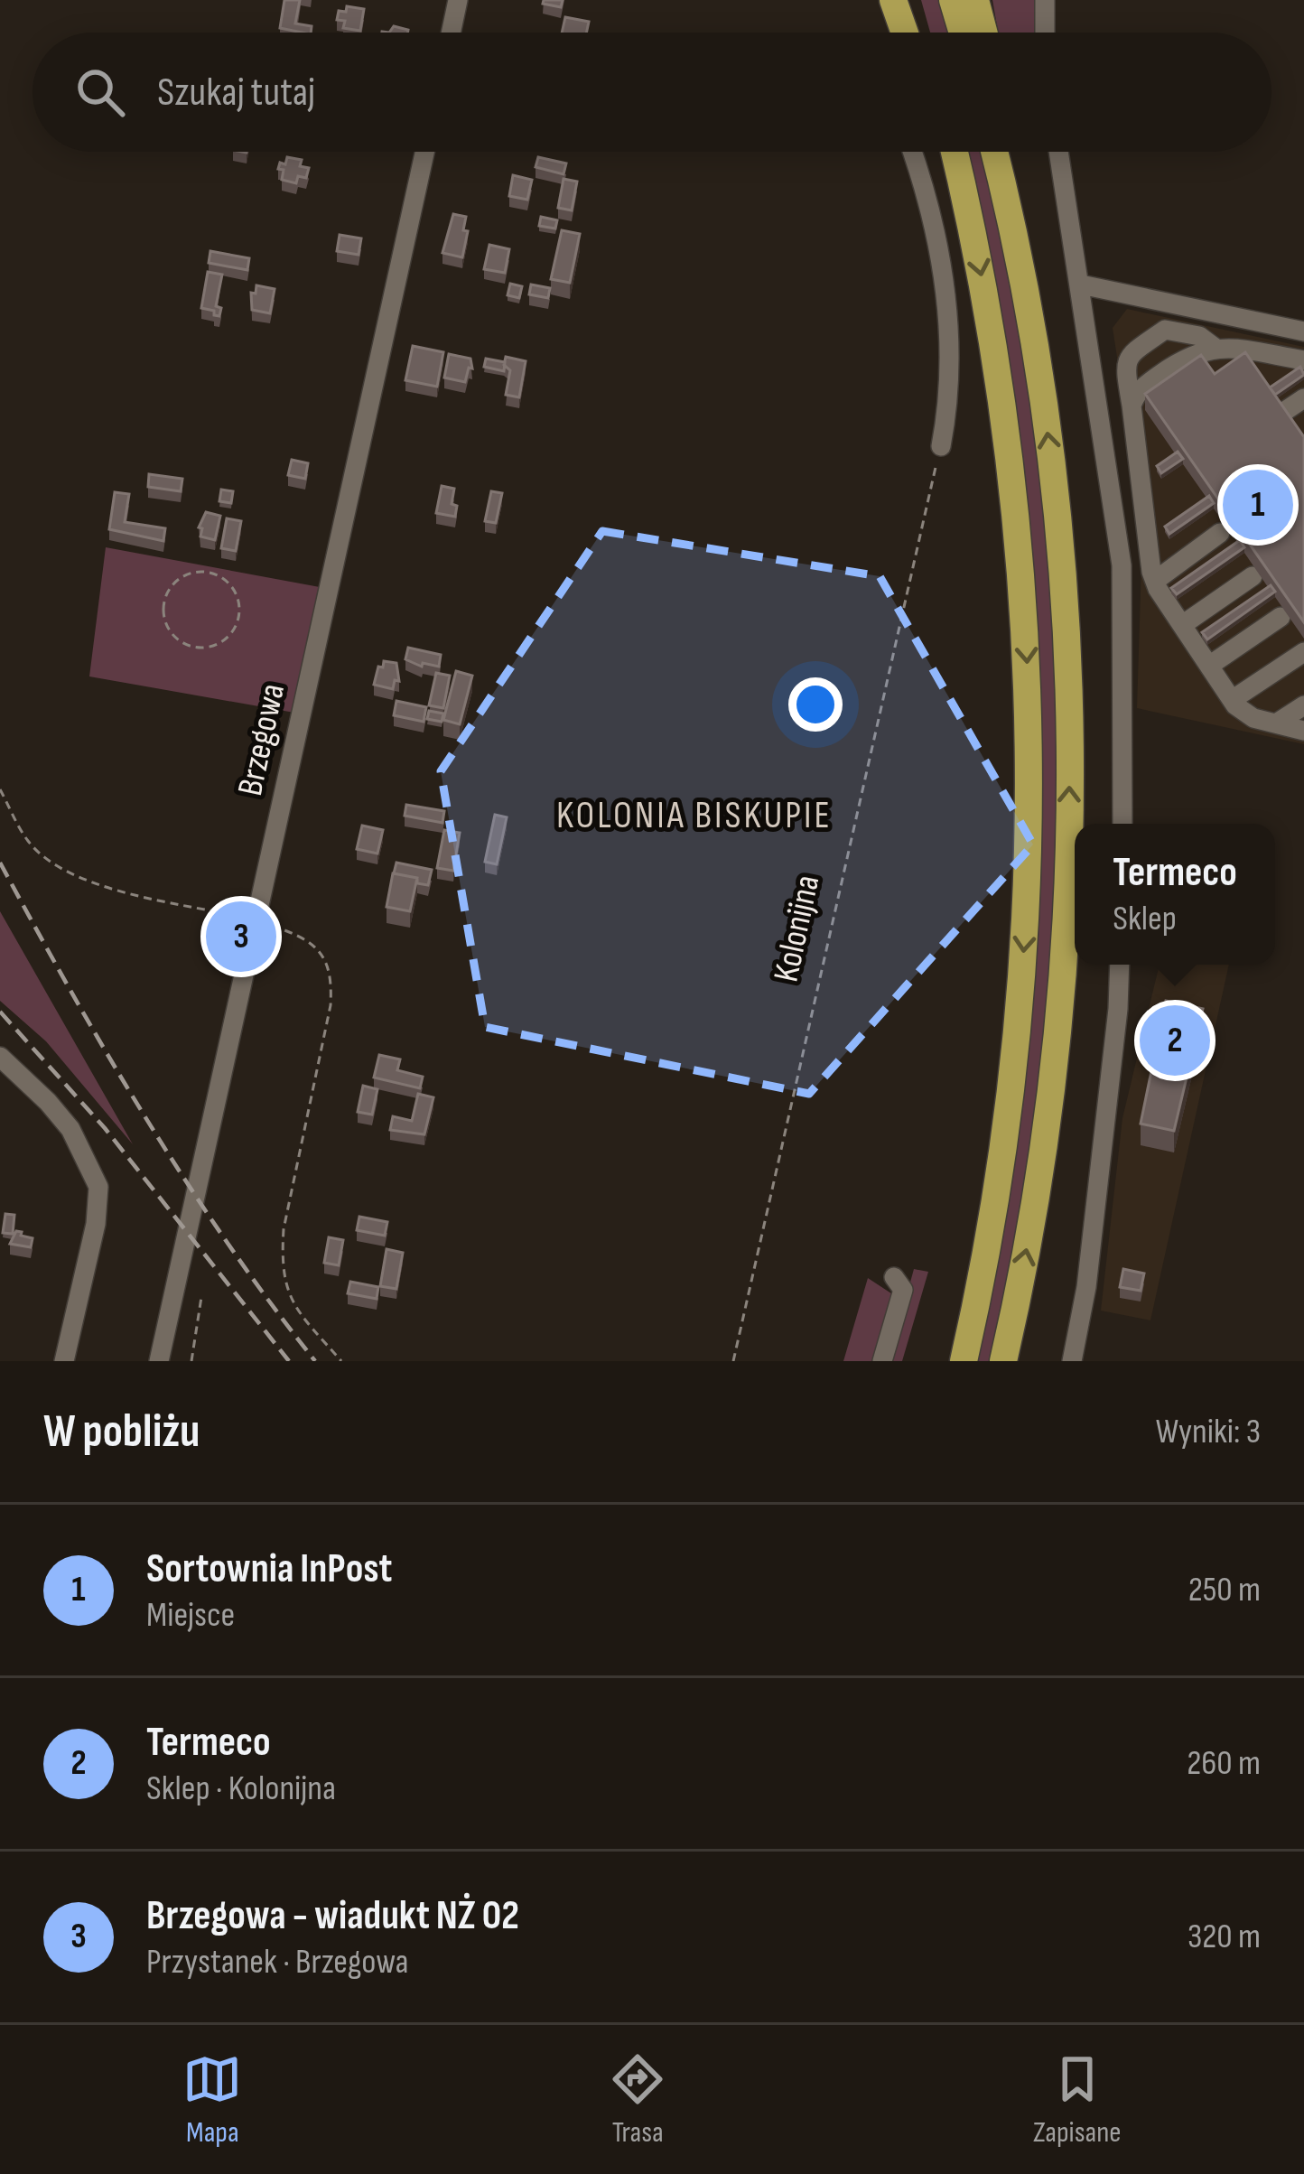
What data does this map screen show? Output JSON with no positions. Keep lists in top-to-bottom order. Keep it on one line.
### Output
{"streets":{"street":["Brzegowa"],"path":["Kolonijna"]},"districts":["KOLONIA BISKUPIE"],"page":{"search":"Szukaj tutaj","pins":["1","3","2"],"popup":["Termeco","Sklep"],"heading":["W pobliżu","Wyniki: 3"],"list":[{"mark":"1","name":"Sortownia InPost","note":"Miejsce","value":"250 m"},{"mark":"2","name":"Termeco","note":"Sklep · Kolonijna","value":"260 m"},{"mark":"3","name":"Brzegowa - wiadukt NŻ 02","note":"Przystanek · Brzegowa","value":"320 m"}],"nav":["Mapa","Trasa","Zapisane"]}}
